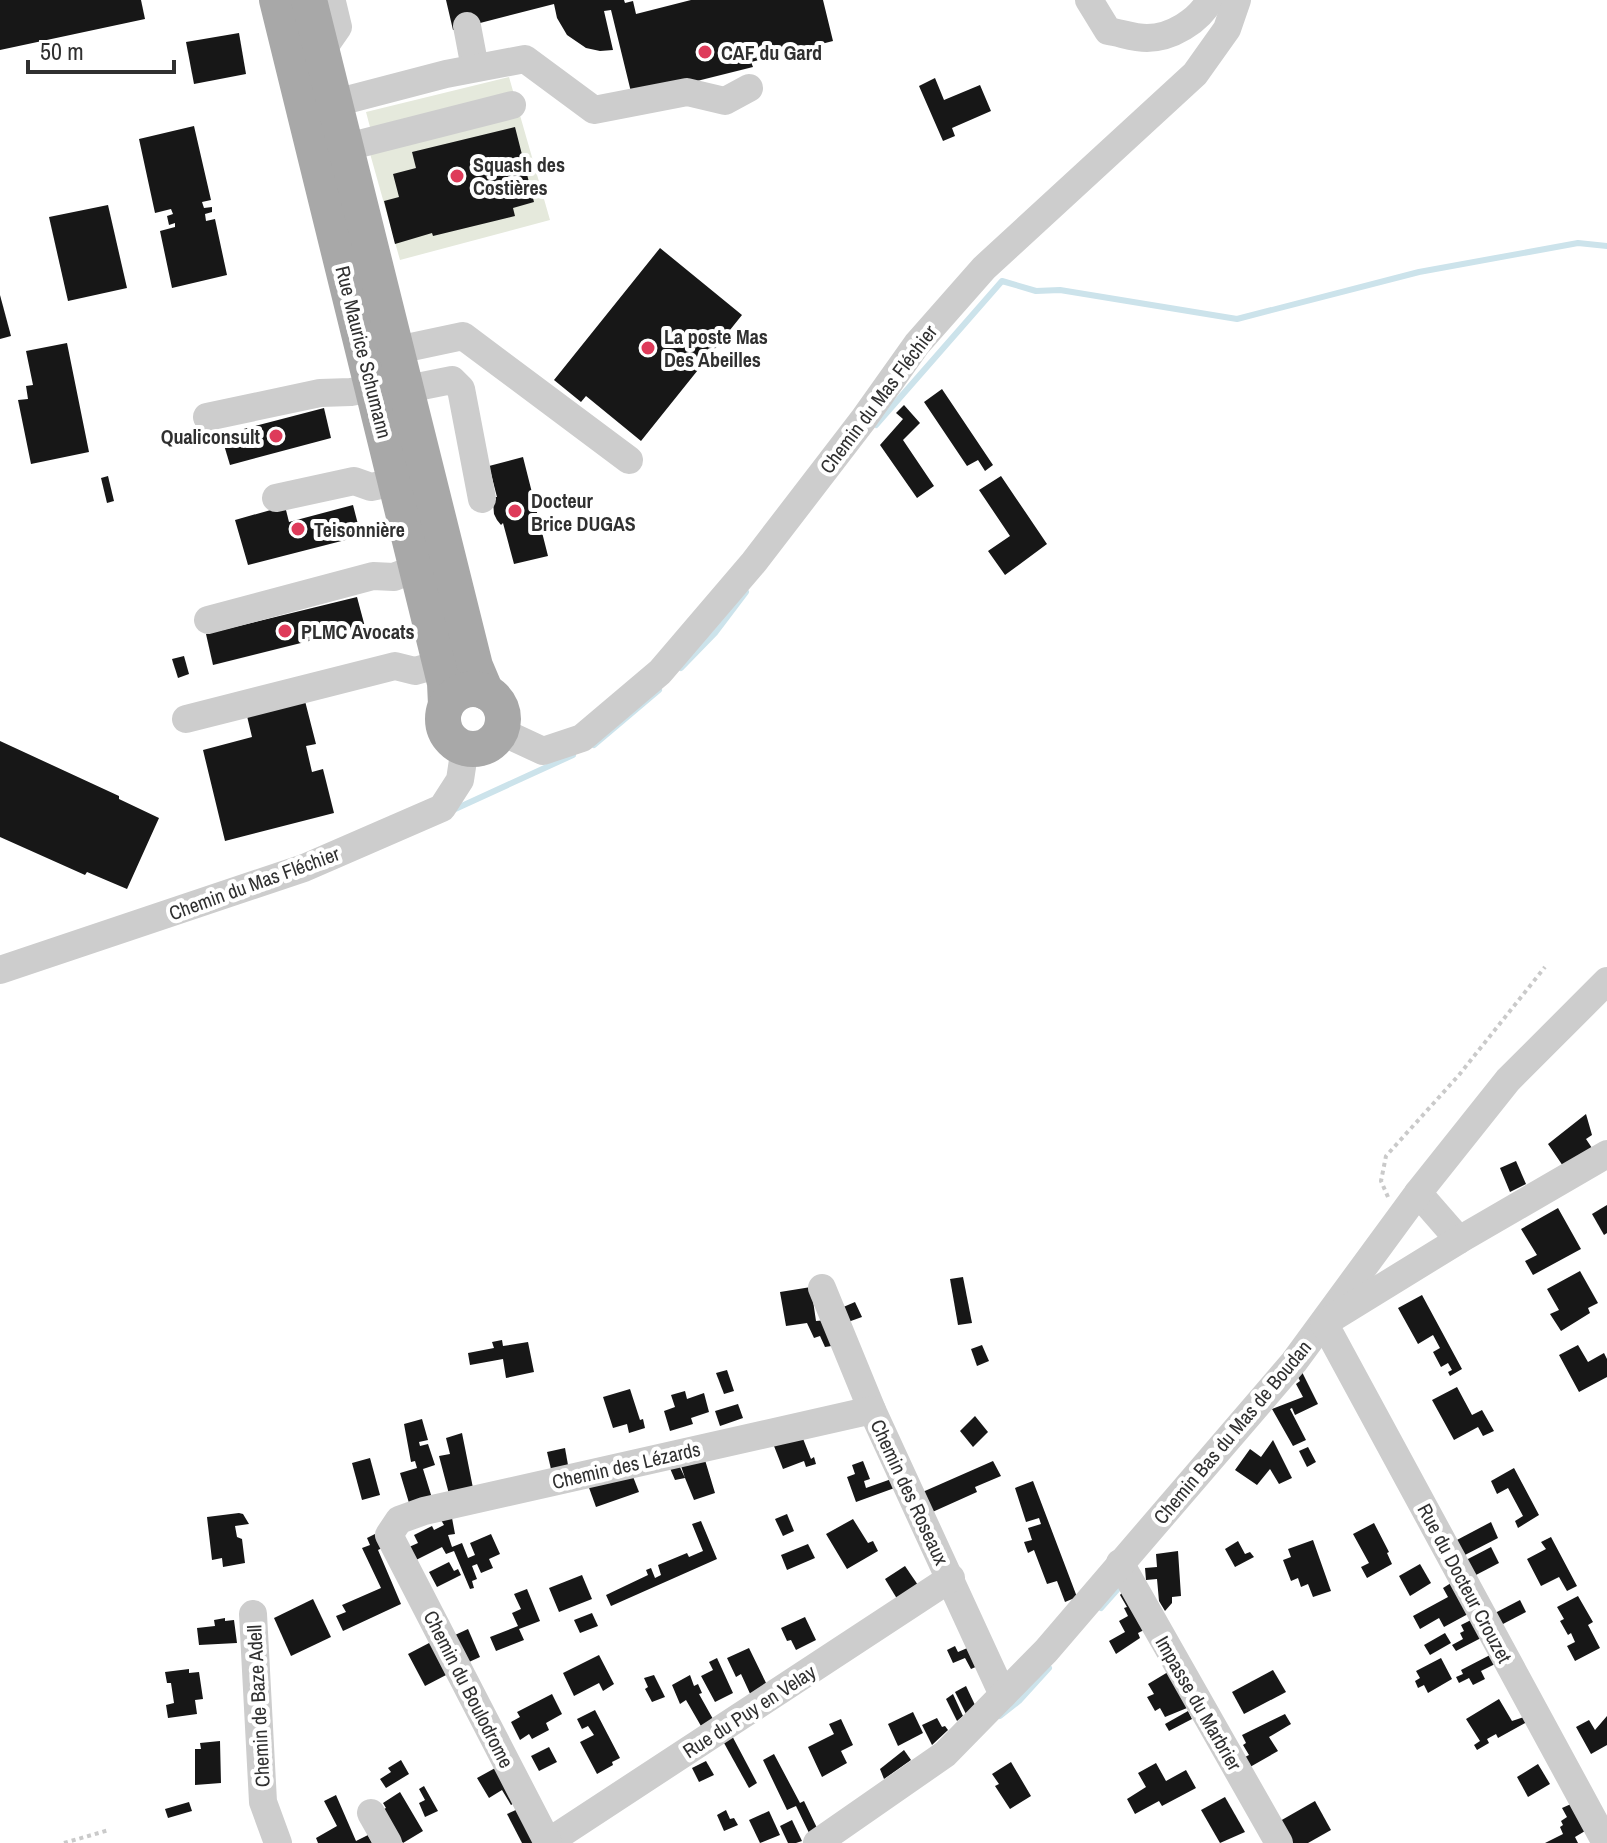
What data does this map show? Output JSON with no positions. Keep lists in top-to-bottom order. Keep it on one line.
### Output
{"streets":{"main road":["Rue Maurice Schumann"],"street":["Chemin du Mas Fléchier","Chemin Bas du Mas de Boudan","Chemin des Lézards","Chemin des Roseaux","Rue du Docteur Crouzet","Chemin du Boulodrome","Impasse du Marbrier","Chemin de Baze Adell","Rue du Puy en Velay"]},"crossings":[["Rue Maurice Schumann","Chemin du Mas Fléchier"],["Chemin Bas du Mas de Boudan","Chemin des Roseaux"],["Chemin Bas du Mas de Boudan","Rue du Docteur Crouzet"],["Chemin Bas du Mas de Boudan","Impasse du Marbrier"],["Chemin des Lézards","Chemin des Roseaux"],["Chemin des Lézards","Chemin du Boulodrome"],["Chemin des Roseaux","Rue du Puy en Velay"],["Chemin du Boulodrome","Rue du Puy en Velay"]],"places":["CAF du Gard","Squash des Costières","La poste Mas Des Abeilles","Qualiconsult","Docteur Brice DUGAS","Teisonnière","PLMC Avocats"],"scale_bar":"50 m"}
